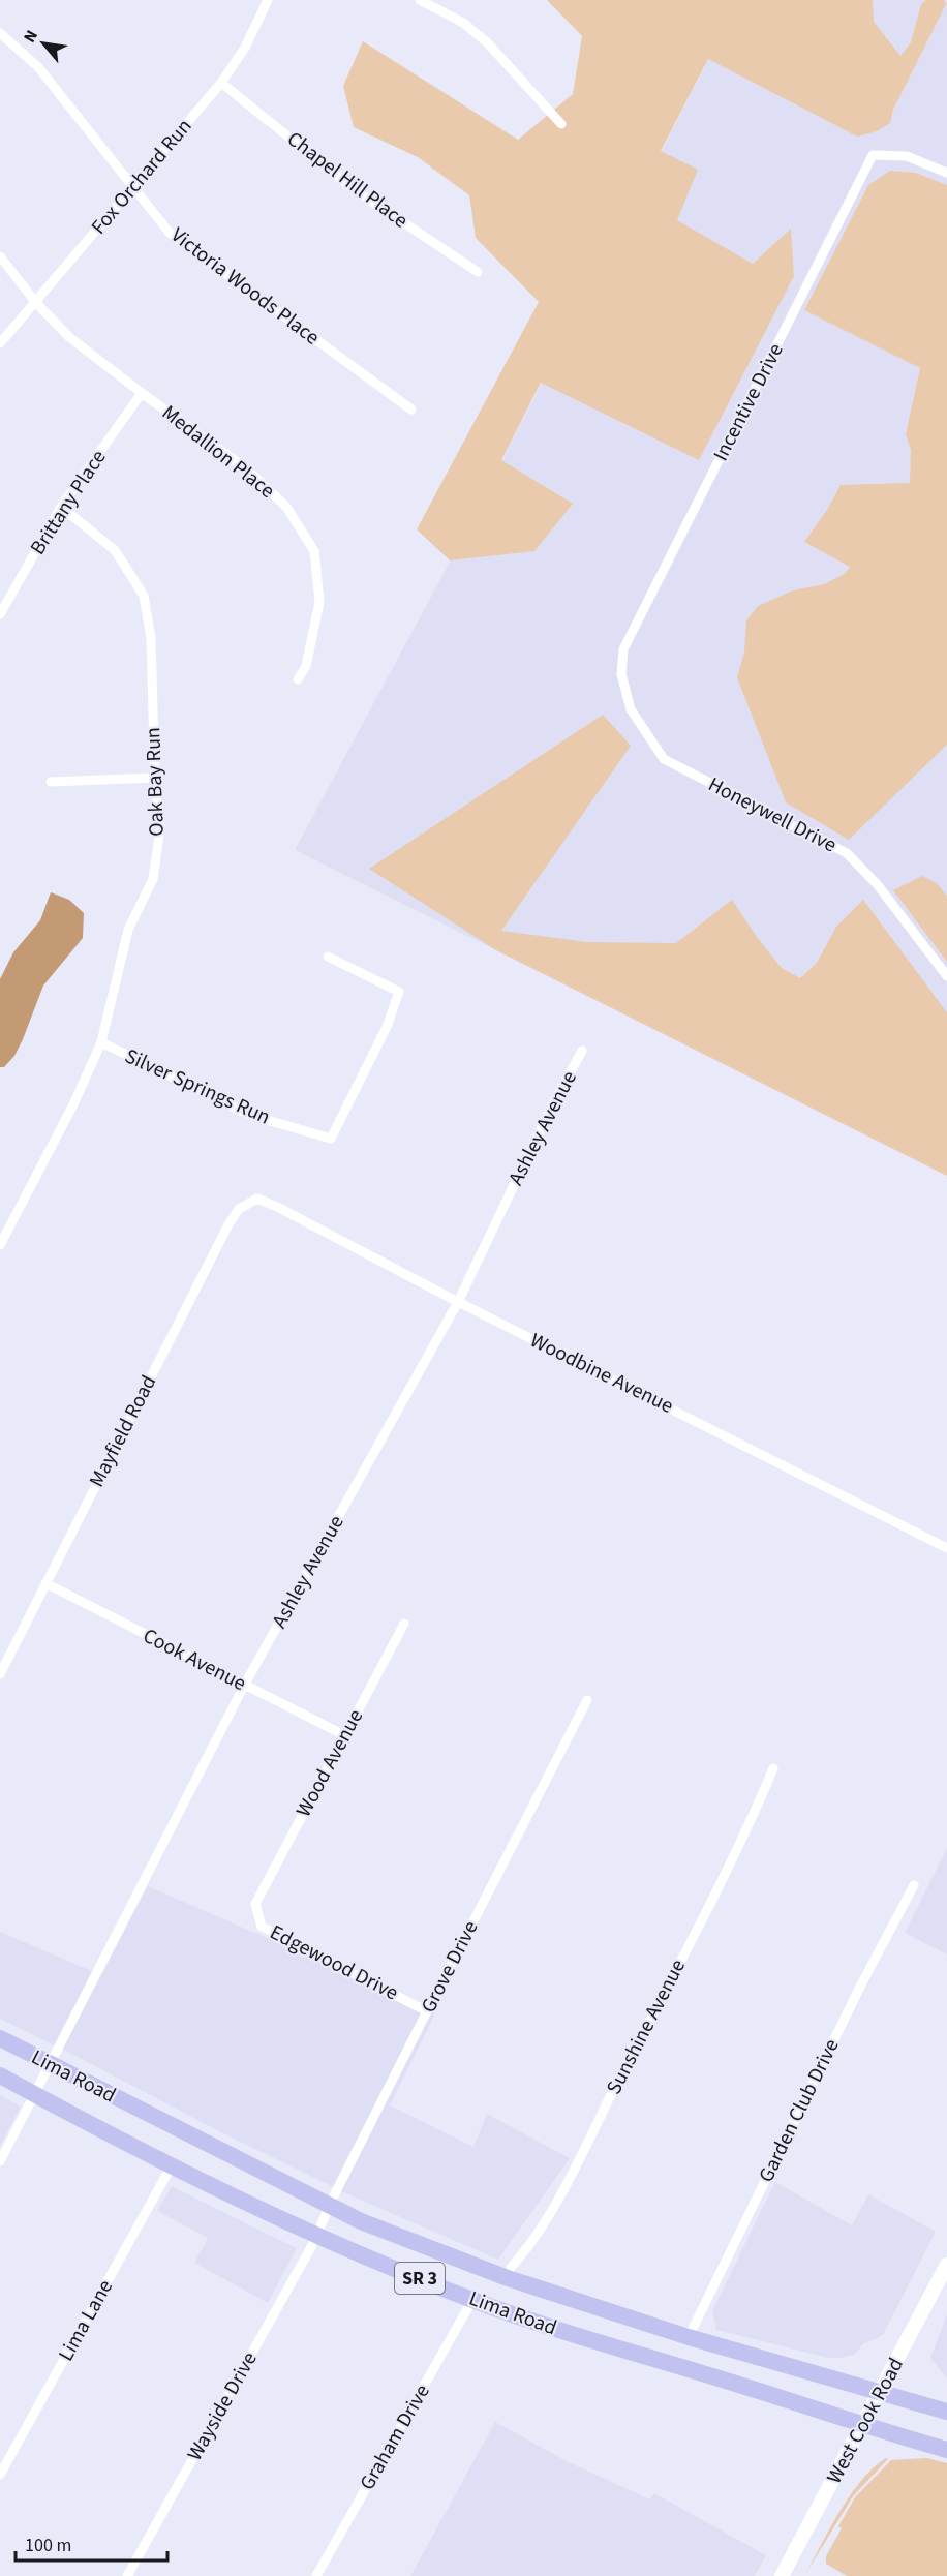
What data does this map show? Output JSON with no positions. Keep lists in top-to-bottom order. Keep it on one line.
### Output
{"streets":{"highway":["Lima Road","SR 3"],"main road":["West Cook Road"],"street":["Fox Orchard Run","Chapel Hill Place","Victoria Woods Place","Incentive Drive","Medallion Place","Brittany Place","Oak Bay Run","Honeywell Drive","Silver Springs Run","Ashley Avenue","Woodbine Avenue","Mayfield Road","Cook Avenue","Wood Avenue","Edgewood Drive","Grove Drive","Sunshine Avenue","Garden Club Drive","Lima Lane","Wayside Drive","Graham Drive"]},"crossings":[["Fox Orchard Run","Chapel Hill Place"],["Fox Orchard Run","Victoria Woods Place"],["Fox Orchard Run","Medallion Place"],["Incentive Drive","Honeywell Drive"],["Medallion Place","Brittany Place"],["Brittany Place","Oak Bay Run"],["Oak Bay Run","Silver Springs Run"],["Ashley Avenue","Woodbine Avenue"],["Ashley Avenue","Cook Avenue"],["Ashley Avenue","Lima Road"],["Woodbine Avenue","Mayfield Road"],["Mayfield Road","Cook Avenue"],["Cook Avenue","Wood Avenue"],["Wood Avenue","Edgewood Drive"],["Edgewood Drive","Grove Drive"],["Grove Drive","Lima Road"],["Grove Drive","Wayside Drive"],["Sunshine Avenue","Lima Road"],["Lima Road","Garden Club Drive"],["Lima Road","Lima Lane"],["Lima Road","Wayside Drive"],["Lima Road","West Cook Road"],["Lima Road","Graham Drive"]],"scale_bar":"100 m","north":"top left"}
